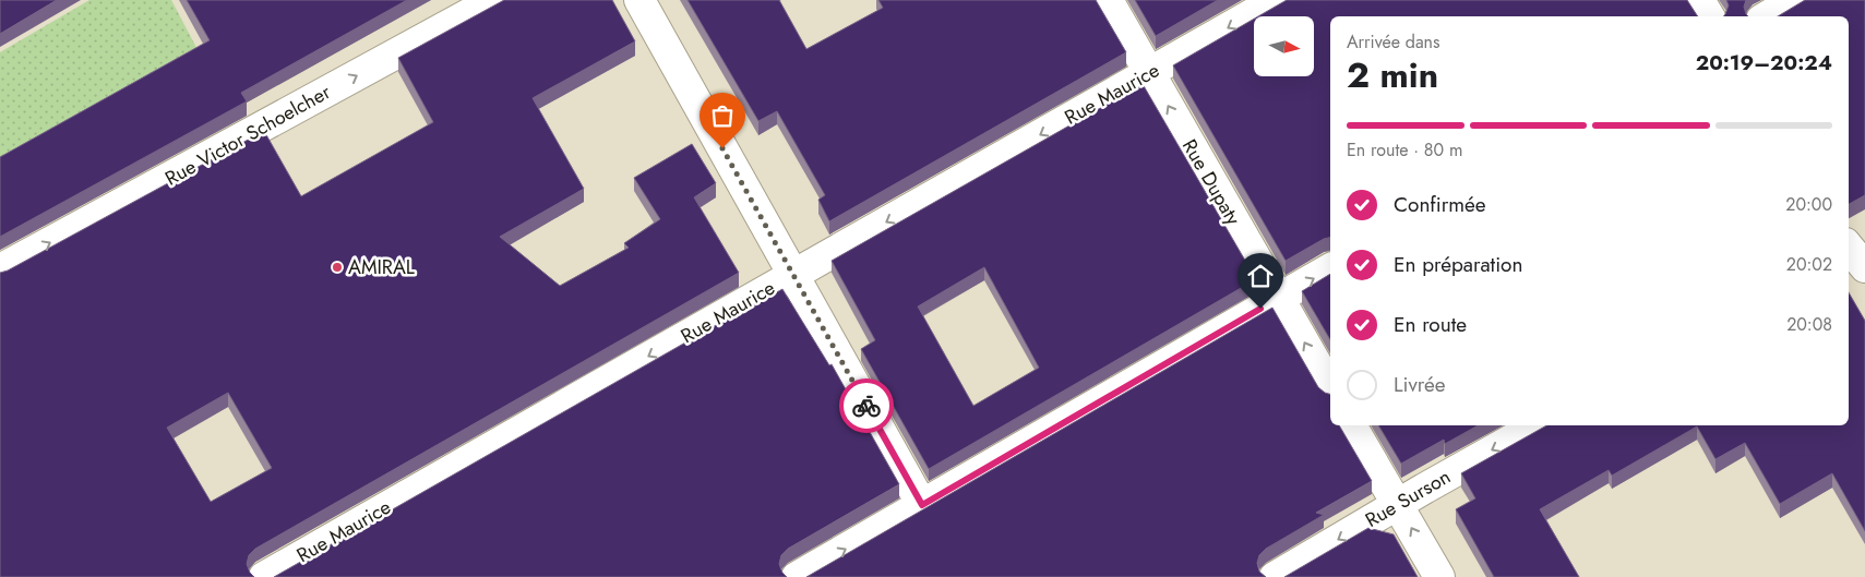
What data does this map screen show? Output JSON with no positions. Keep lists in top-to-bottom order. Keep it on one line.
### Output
{"streets":{"street":["Rue Maurice","Rue Victor Schoelcher","Rue Dupaty","Rue Surson"]},"crossings":[["Rue Maurice","Rue Dupaty"]],"one_way":["Rue Victor Schoelcher","Rue Dupaty"],"places":["AMIRAL"],"north":"right","page":{"heading":["2 min","Arrivée dans","20:19–20:24"],"bar":"En route · 80 m","list":[["Confirmée","20:00"],["En préparation","20:02"],["En route","20:08"],"Livrée"]}}
